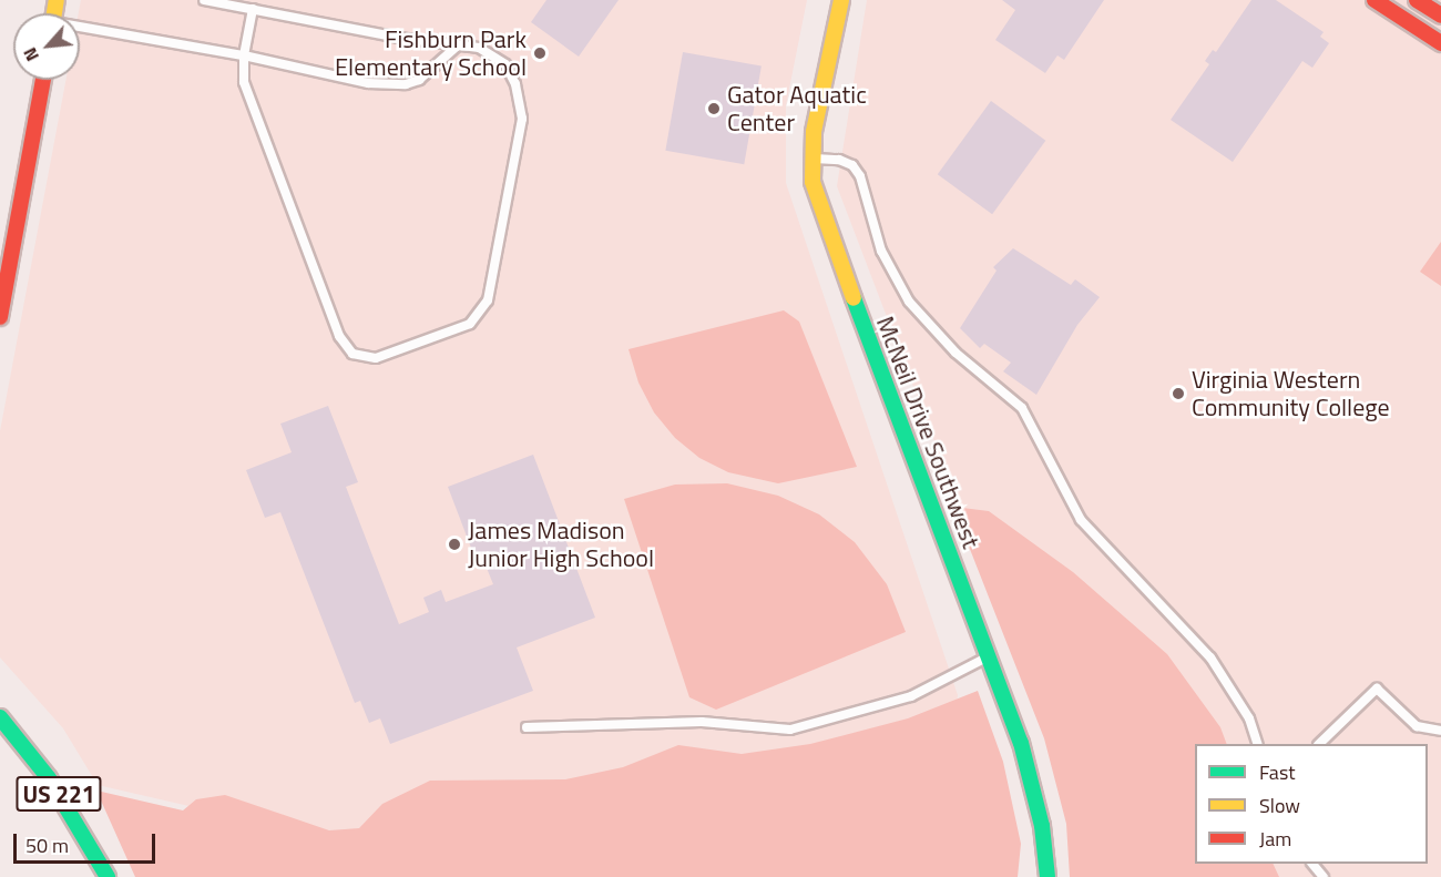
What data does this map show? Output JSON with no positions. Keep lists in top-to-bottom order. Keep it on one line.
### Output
{"streets":{"street":["McNeil Drive Southwest","US 221"]},"places":["Fishburn Park Elementary School","Gator Aquatic Center","Virginia Western Community College","James Madison Junior High School"],"legend":["Fast","Slow","Jam"],"scale_bar":"50 m","north":"bottom left"}
